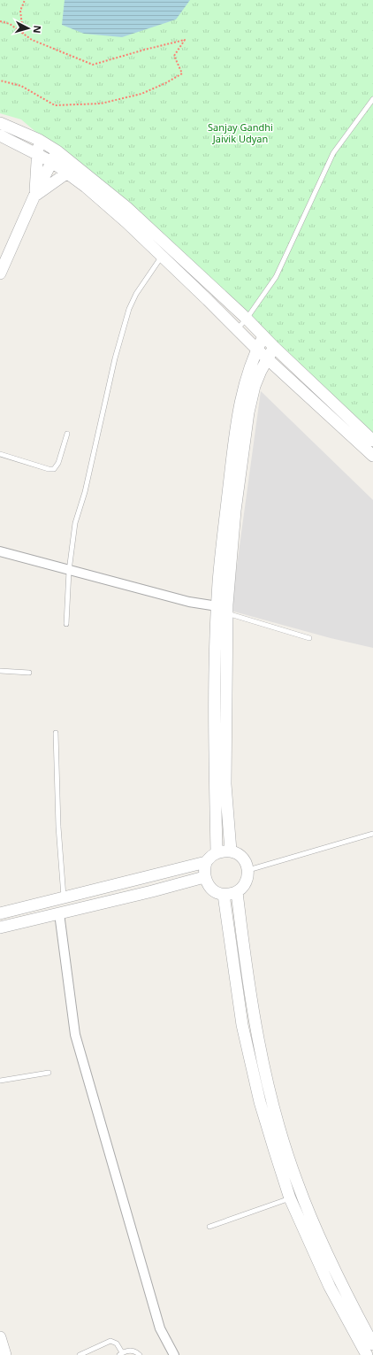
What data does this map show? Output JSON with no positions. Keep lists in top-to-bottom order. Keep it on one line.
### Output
{"parks":["Sanjay Gandhi Jaivik Udyan"],"north":"right"}
